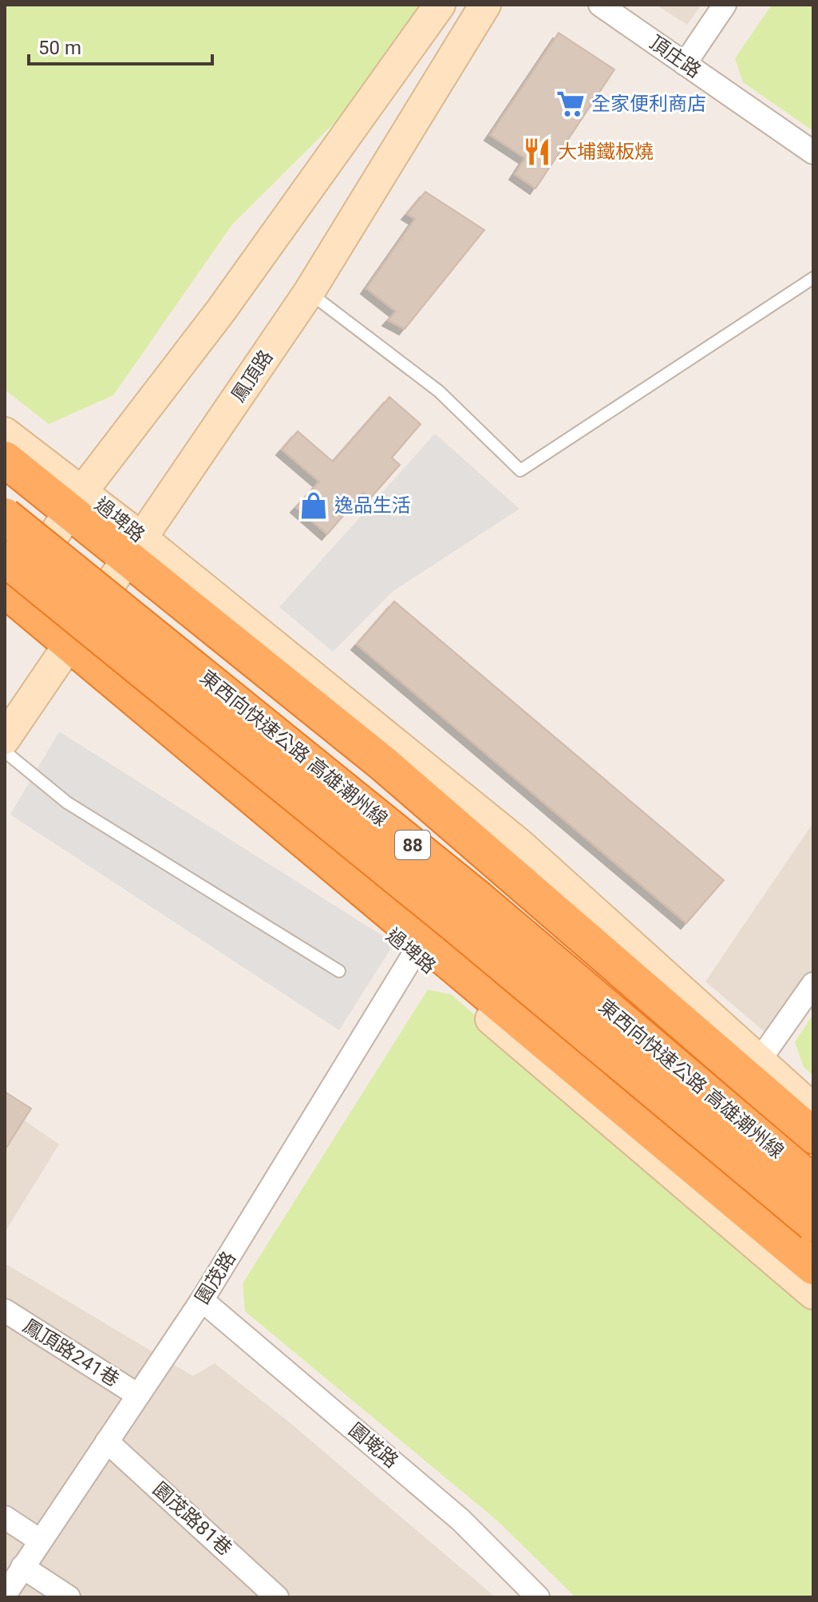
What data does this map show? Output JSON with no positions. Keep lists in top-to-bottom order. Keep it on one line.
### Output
{"streets":{"highway":["東西向快速公路 高雄潮州線","88"],"main road":["鳳頂路","過埤路"],"street":["頂庄路","園茂路","鳳頂路241巷","園墘路","園茂路81巷"]},"crossings":[["鳳頂路","過埤路"],["過埤路","園茂路"],["園茂路","鳳頂路241巷"],["園茂路","園墘路"],["園茂路","園茂路81巷"]],"places":{"supermarket":["全家便利商店"],"restaurant":["大埔鐵板燒"],"shop":["逸品生活"]},"scale_bar":"50 m"}
